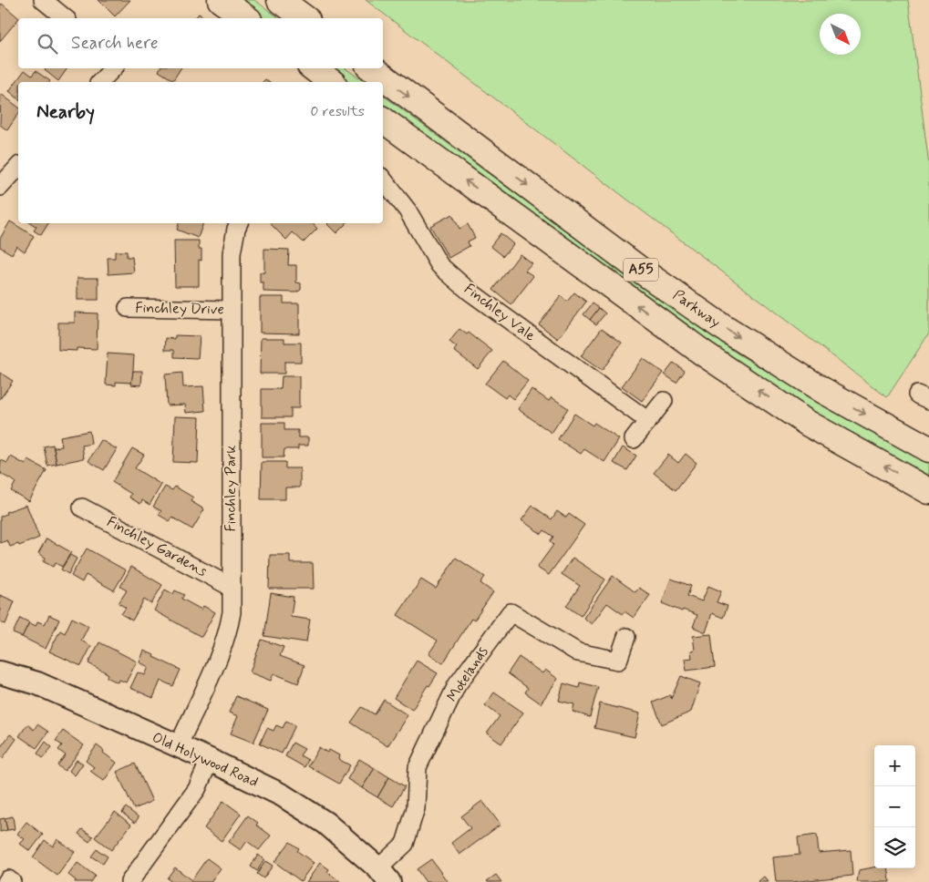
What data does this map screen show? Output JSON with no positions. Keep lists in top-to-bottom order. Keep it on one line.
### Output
{"streets":{"highway":["A55","Parkway"],"street":["Finchley Drive","Finchley Vale","Finchley Park","Finchley Gardens","Motelands","Old Holywood Road"]},"crossings":[["Finchley Drive","Finchley Park"],["Finchley Park","Finchley Gardens"],["Finchley Park","Old Holywood Road"],["Motelands","Old Holywood Road"]],"north":"bottom right","page":{"search":"Search here","heading":["Nearby","0 results"],"map_buttons":["+","−"]}}
